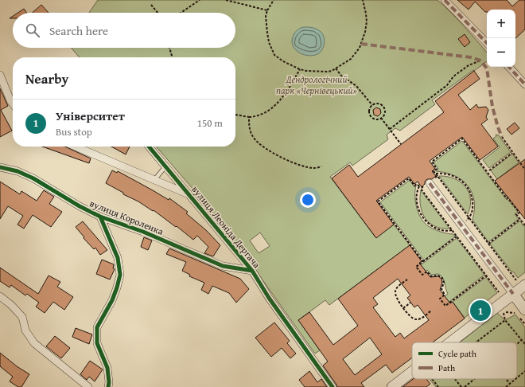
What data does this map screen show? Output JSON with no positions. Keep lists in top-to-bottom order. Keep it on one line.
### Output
{"streets":{"street":["вулиця Короленка","вулиця Леоніда Дергача"]},"crossings":[["вулиця Короленка","вулиця Леоніда Дергача"]],"parks":["Дендрологічний парк «Чернівецький»"],"legend":["Cycle path","Path"],"page":{"map_buttons":["+","−"],"search":"Search here","heading":"Nearby","list":[{"mark":"1","name":"Університет","note":"Bus stop","value":"150 m"}],"pins":"1"}}
